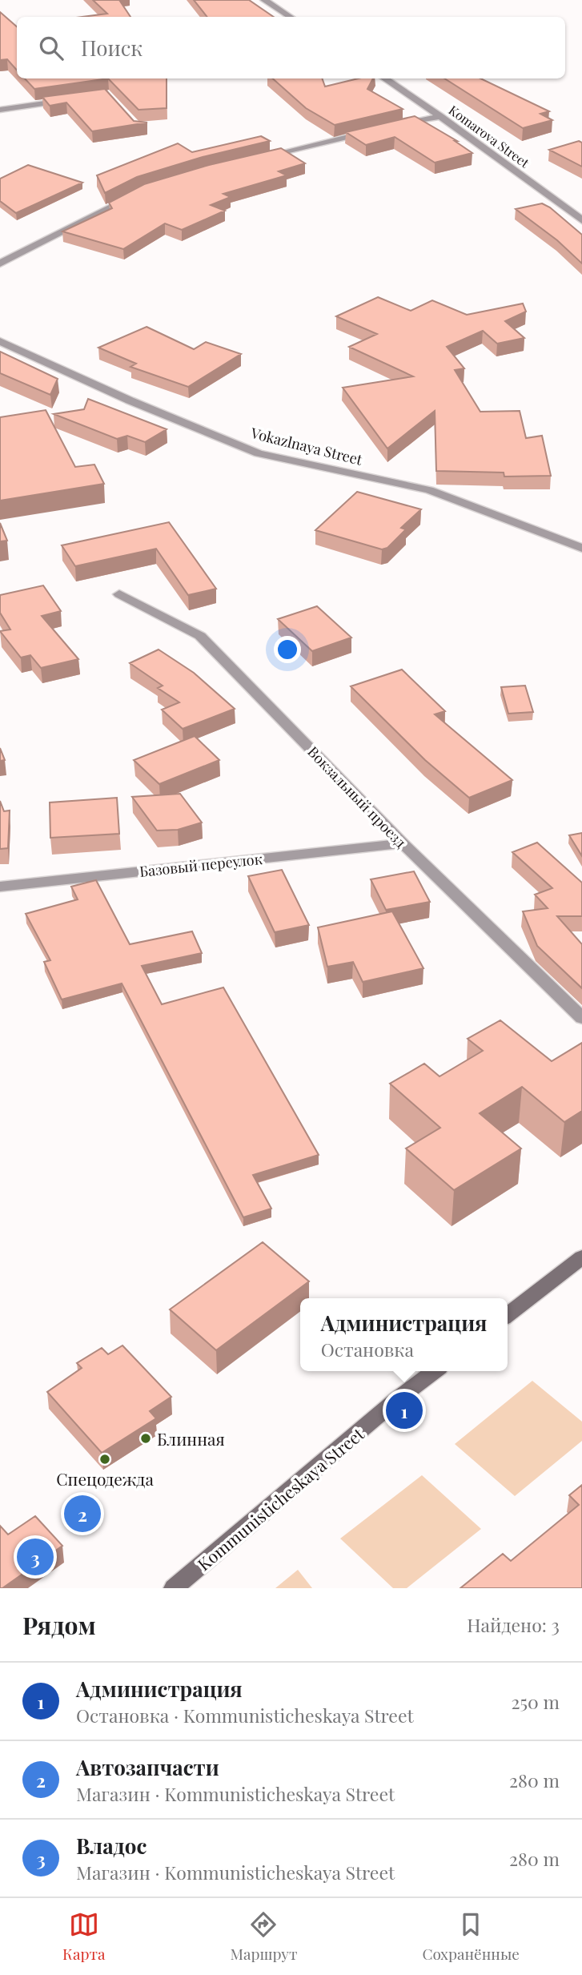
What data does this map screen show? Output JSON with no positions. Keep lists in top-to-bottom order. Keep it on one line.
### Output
{"streets":{"main road":["Kommunisticheskaya Street"],"street":["Komarova Street","Vokazlnaya Street","Вокзальный проезд","Базовый переулок"]},"crossings":[["Вокзальный проезд","Базовый переулок"]],"places":["Блинная","Спецодежда"],"page":{"search":"Поиск","popup":["Администрация","Остановка"],"pins":["1","2","3"],"heading":["Рядом","Найдено: 3"],"list":[{"mark":"1","name":"Администрация","note":"Остановка · Kommunisticheskaya Street","value":"250 m"},{"mark":"2","name":"Автозапчасти","note":"Магазин · Kommunisticheskaya Street","value":"280 m"},{"mark":"3","name":"Владос","note":"Магазин · Kommunisticheskaya Street","value":"280 m"}],"nav":["Карта","Маршрут","Сохранённые"]}}
